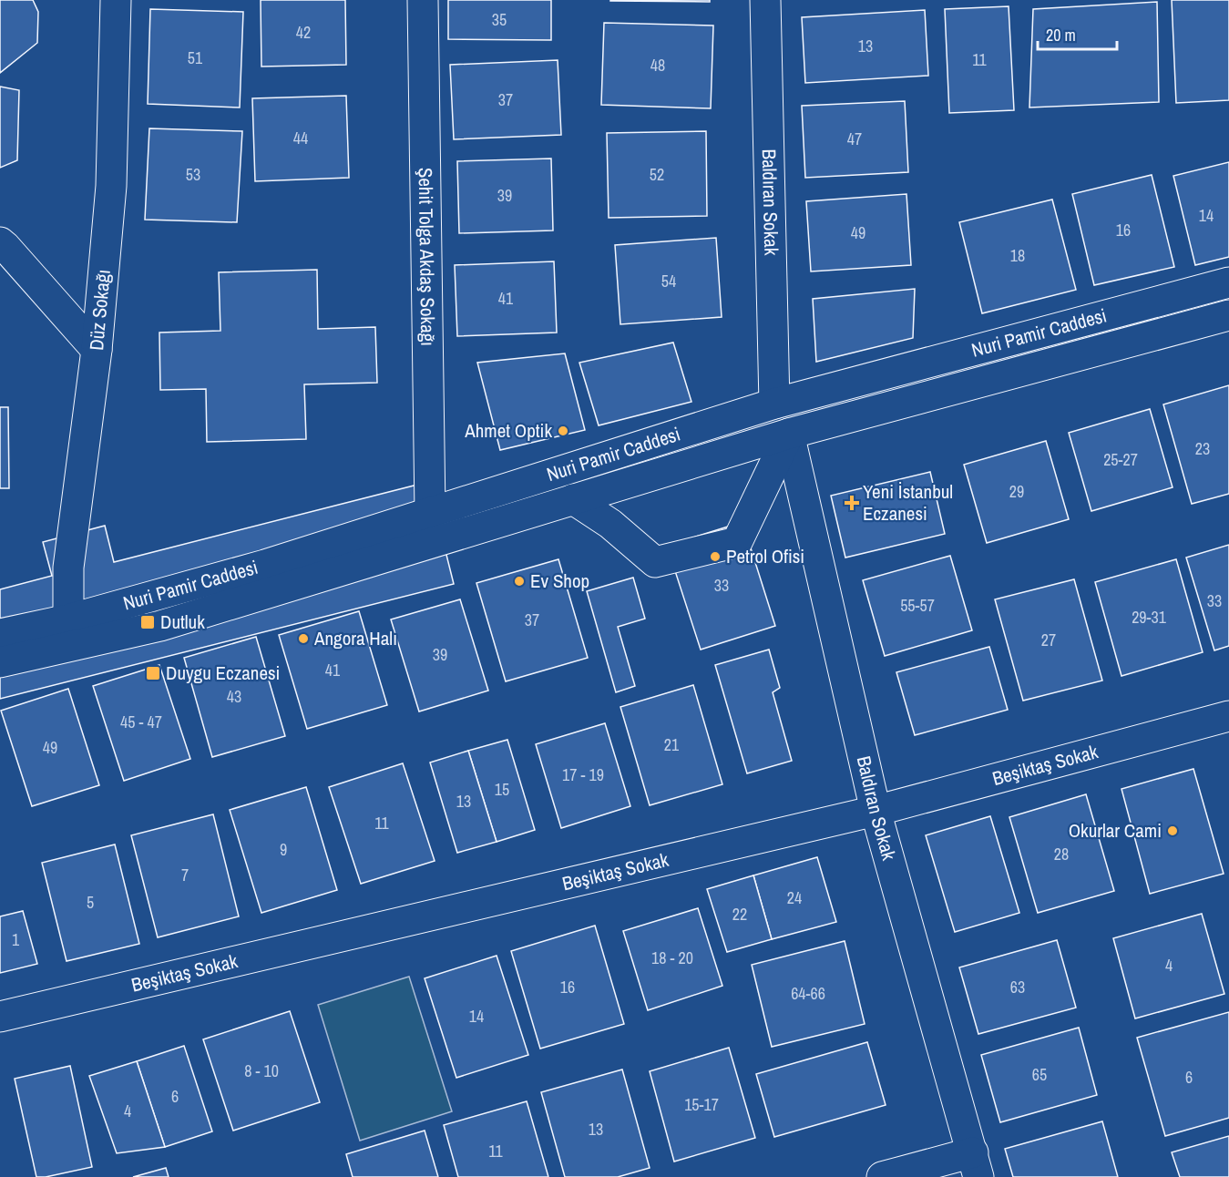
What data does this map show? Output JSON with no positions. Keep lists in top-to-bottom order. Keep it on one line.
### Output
{"streets":{"street":["Baldıran Sokak","Şehit Tolga Akdaş Sokağı","Düz Sokağı","Nuri Pamir Caddesi","Beşiktaş Sokak"]},"crossings":[["Baldıran Sokak","Nuri Pamir Caddesi"],["Baldıran Sokak","Beşiktaş Sokak"],["Şehit Tolga Akdaş Sokağı","Nuri Pamir Caddesi"],["Düz Sokağı","Nuri Pamir Caddesi"]],"places":{"other":["Ahmet Optik","Petrol Ofisi","Ev Shop","Angora Halı","Okurlar Cami"],"health":["Yeni İstanbul Eczanesi"],"transit":["Dutluk","Duygu Eczanesi"]},"house_numbers":["35","42","13","51","11","48","37","44","47","53","52","39","14","16","49","18","54","41","23","25-27","29","33","33","55-57","29-31","37","27","39","41","43","45 - 47","21","49","17 - 19","15","13","11","9","28","7","24","5","22","1","18 - 20","4","16","63","64-66","14","8 - 10","65","6","6","15-17","4","13","11"],"scale_bar":"20 m"}
